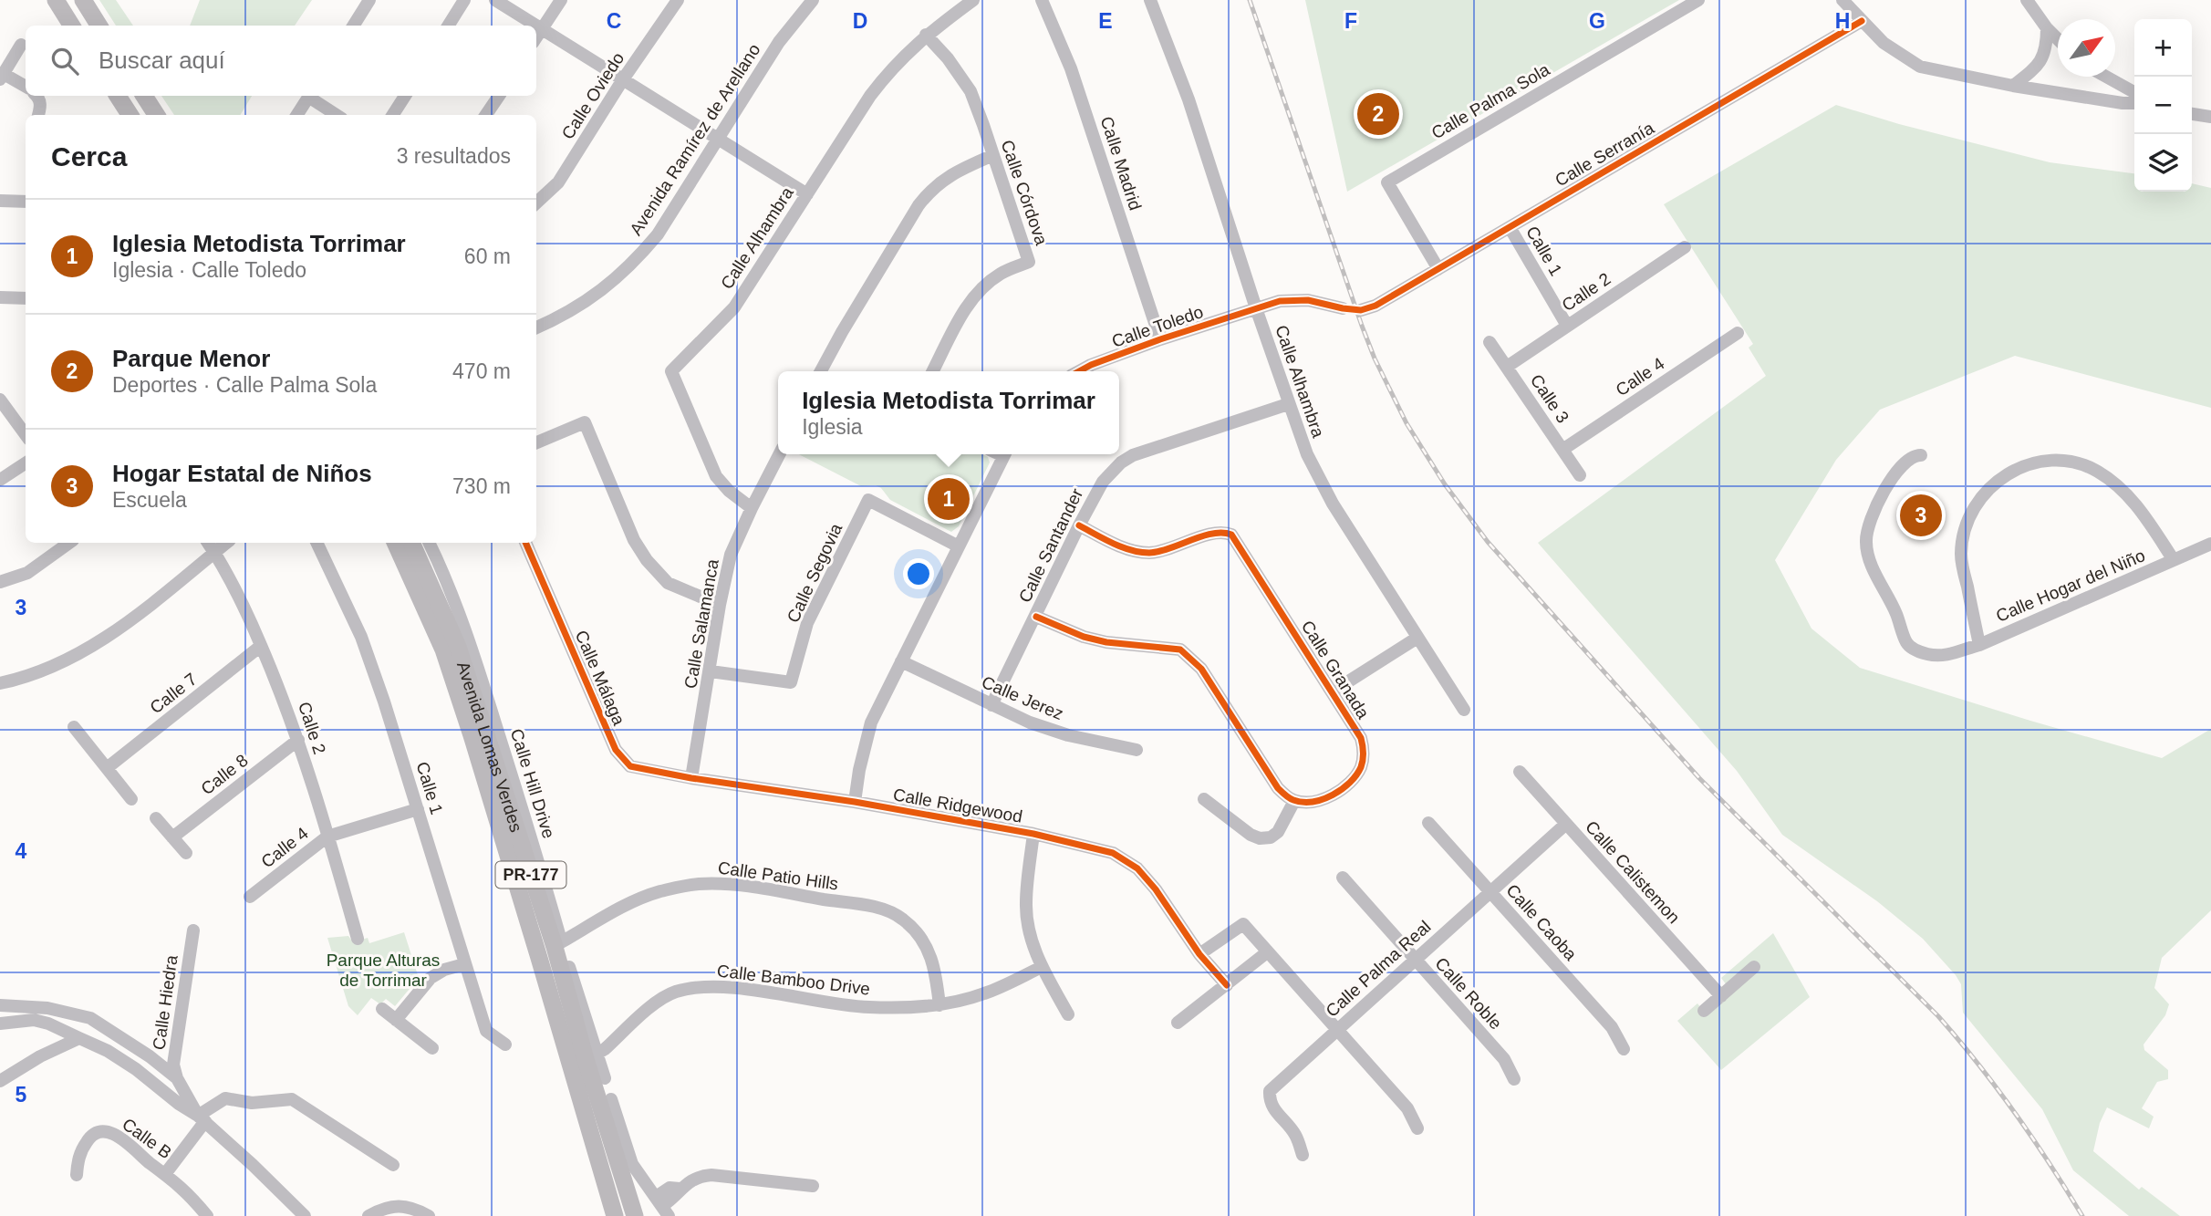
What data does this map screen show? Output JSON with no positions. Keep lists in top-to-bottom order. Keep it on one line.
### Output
{"streets":{"highway":["Avenida Lomas Verdes","PR-177"],"street":["Calle Oviedo","Calle Palma Sola","Avenida Ramírez de Arellano","Calle Serranía","Calle Madrid","Calle Córdova","Calle Alhambra","Calle 1","Calle 2","Calle Toledo","Calle 4","Calle 3","Calle Santander","Calle Segovia","Calle Hogar del Niño","Calle Salamanca","Calle Granada","Calle Málaga","Calle 7","Calle Jerez","Calle 8","Calle Hill Drive","Calle Ridgewood","Calle Calistemon","Calle Patio Hills","Calle Caoba","Calle Palma Real","Calle Bamboo Drive","Calle Roble","Calle Hiedra","Calle B"]},"crossings":[["Calle Palma Sola","Calle Serranía"],["Calle Serranía","Calle 1"],["Calle Madrid","Calle Toledo"],["Calle Córdova","Calle Alhambra"],["Calle Alhambra","Calle Toledo"],["Calle Alhambra","Calle Santander"],["Calle Alhambra","Calle Salamanca"],["Calle 1","Calle 2"],["Calle 1","Calle 4"],["Calle 2","Calle 4"],["Calle 2","Calle 3"],["Calle 2","Calle 7"],["Calle 2","Calle 8"],["Calle 4","Calle 3"],["Calle Santander","Calle Granada"],["Calle Santander","Calle Jerez"],["Calle Segovia","Calle Salamanca"],["Calle Salamanca","Calle Málaga"],["Calle Salamanca","Calle Ridgewood"],["Calle Málaga","Calle Ridgewood"],["Calle Hill Drive","Calle Patio Hills"],["Calle Hill Drive","Calle Bamboo Drive"],["Calle Calistemon","Calle Palma Real"],["Calle Patio Hills","Calle Bamboo Drive"],["Calle Caoba","Calle Palma Real"],["Calle Palma Real","Calle Roble"]],"parks":["Parque Alturas de Torrimar"],"north":"top right","page":{"map_buttons":["+","−"],"search":"Buscar aquí","pins":["2","1","3"],"heading":["Cerca","3 resultados"],"list":[{"mark":"1","name":"Iglesia Metodista Torrimar","note":"Iglesia · Calle Toledo","value":"60 m"},{"mark":"2","name":"Parque Menor","note":"Deportes · Calle Palma Sola","value":"470 m"},{"mark":"3","name":"Hogar Estatal de Niños","note":"Escuela","value":"730 m"}],"popup":["Iglesia Metodista Torrimar","Iglesia"]},"grid":{"columns":["C","D","E","F","G","H"],"rows":["3","4","5"]}}
